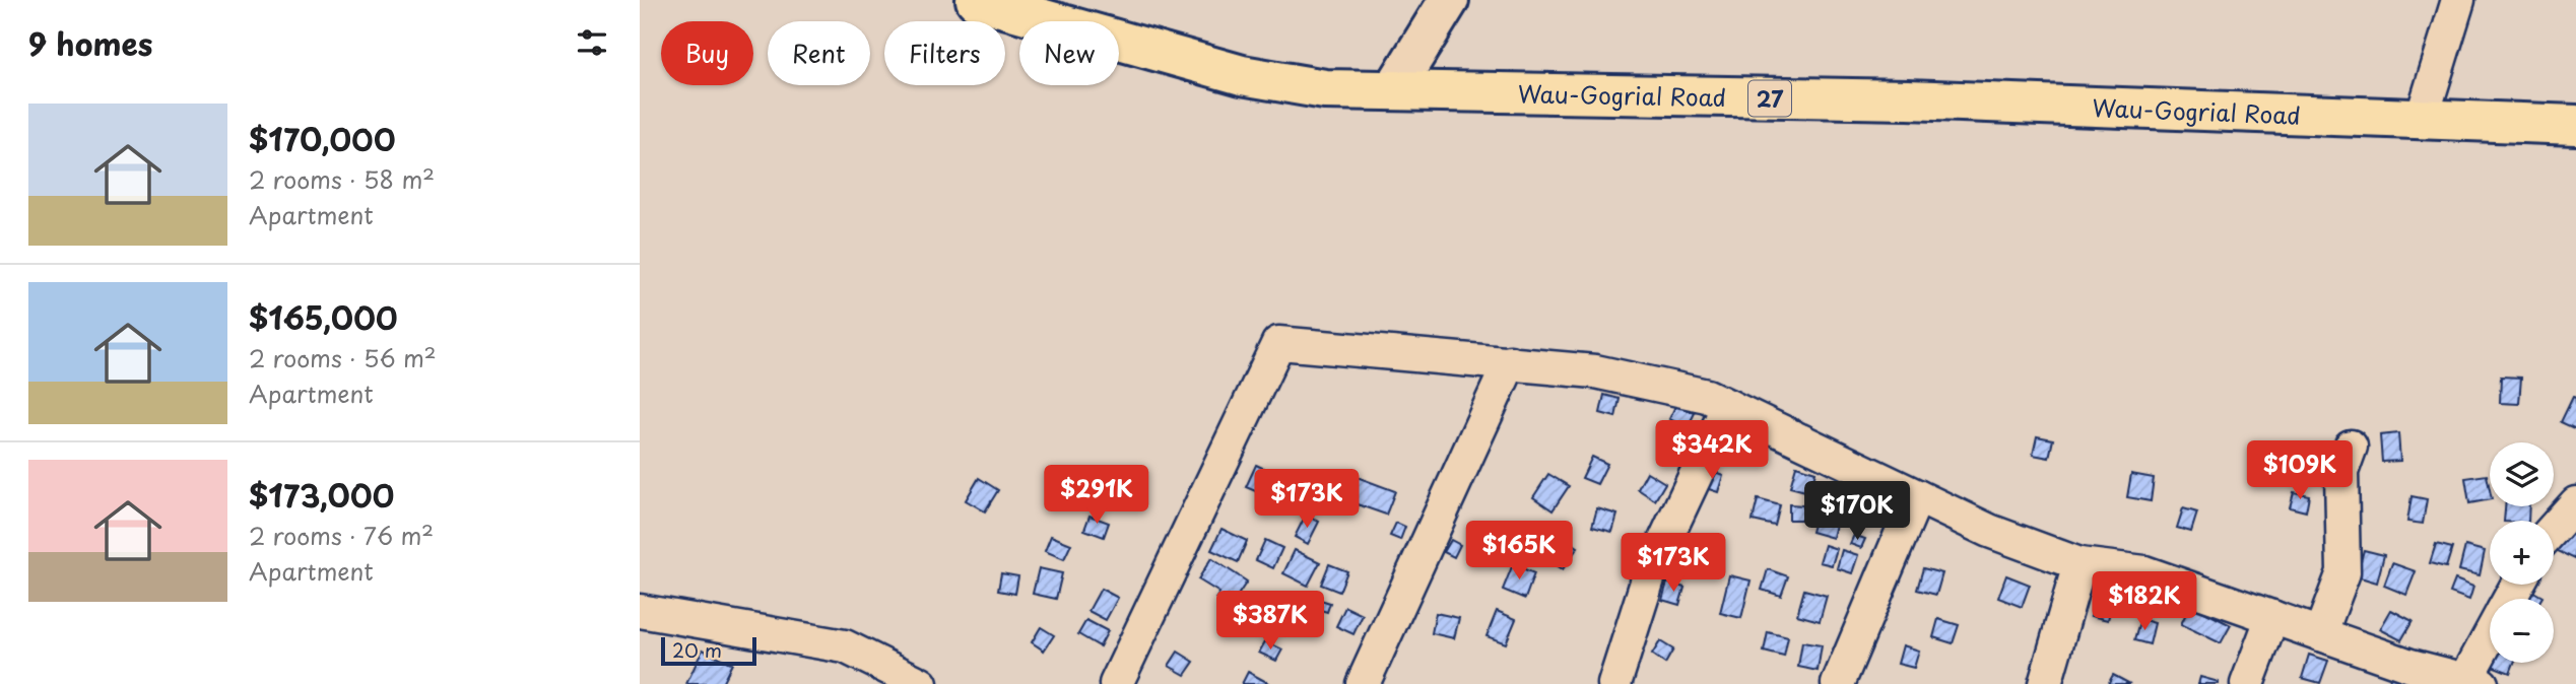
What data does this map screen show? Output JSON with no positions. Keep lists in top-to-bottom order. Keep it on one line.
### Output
{"streets":{"main road":["Wau-Gogrial Road","27"]},"scale_bar":"20 m","page":{"heading":"9 homes","chip":["Buy","Rent","Filters","New"],"list":[{"name":"$170,000","note":"2 rooms · 58 m² · Apartment"},{"name":"$165,000","note":"2 rooms · 56 m² · Apartment"},{"name":"$173,000","note":"2 rooms · 76 m² · Apartment"}],"price":["$342K","$109K","$291K","$173K","$170K","$165K","$173K","$182K","$387K"],"map_buttons":["+","−"],"scale":"20 m"}}
